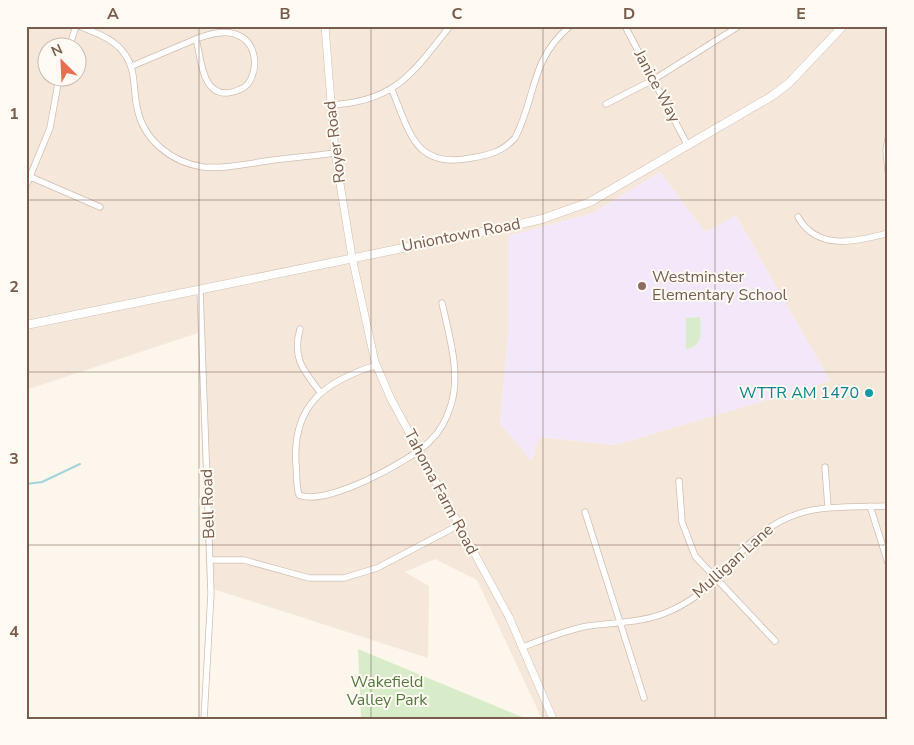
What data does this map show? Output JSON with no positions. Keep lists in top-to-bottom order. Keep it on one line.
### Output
{"streets":{"main road":["Uniontown Road"],"street":["Janice Way","Royer Road","Tahoma Farm Road","Bell Road","Mulligan Lane"]},"crossings":[["Janice Way","Uniontown Road"],["Royer Road","Uniontown Road"],["Royer Road","Tahoma Farm Road"],["Uniontown Road","Tahoma Farm Road"],["Uniontown Road","Bell Road"],["Tahoma Farm Road","Mulligan Lane"]],"parks":["Wakefield Valley Park"],"places":["Westminster Elementary School","WTTR AM 1470"],"north":"top left","grid":{"columns":["A","B","C","D","E"],"rows":["1","2","3","4"]}}
